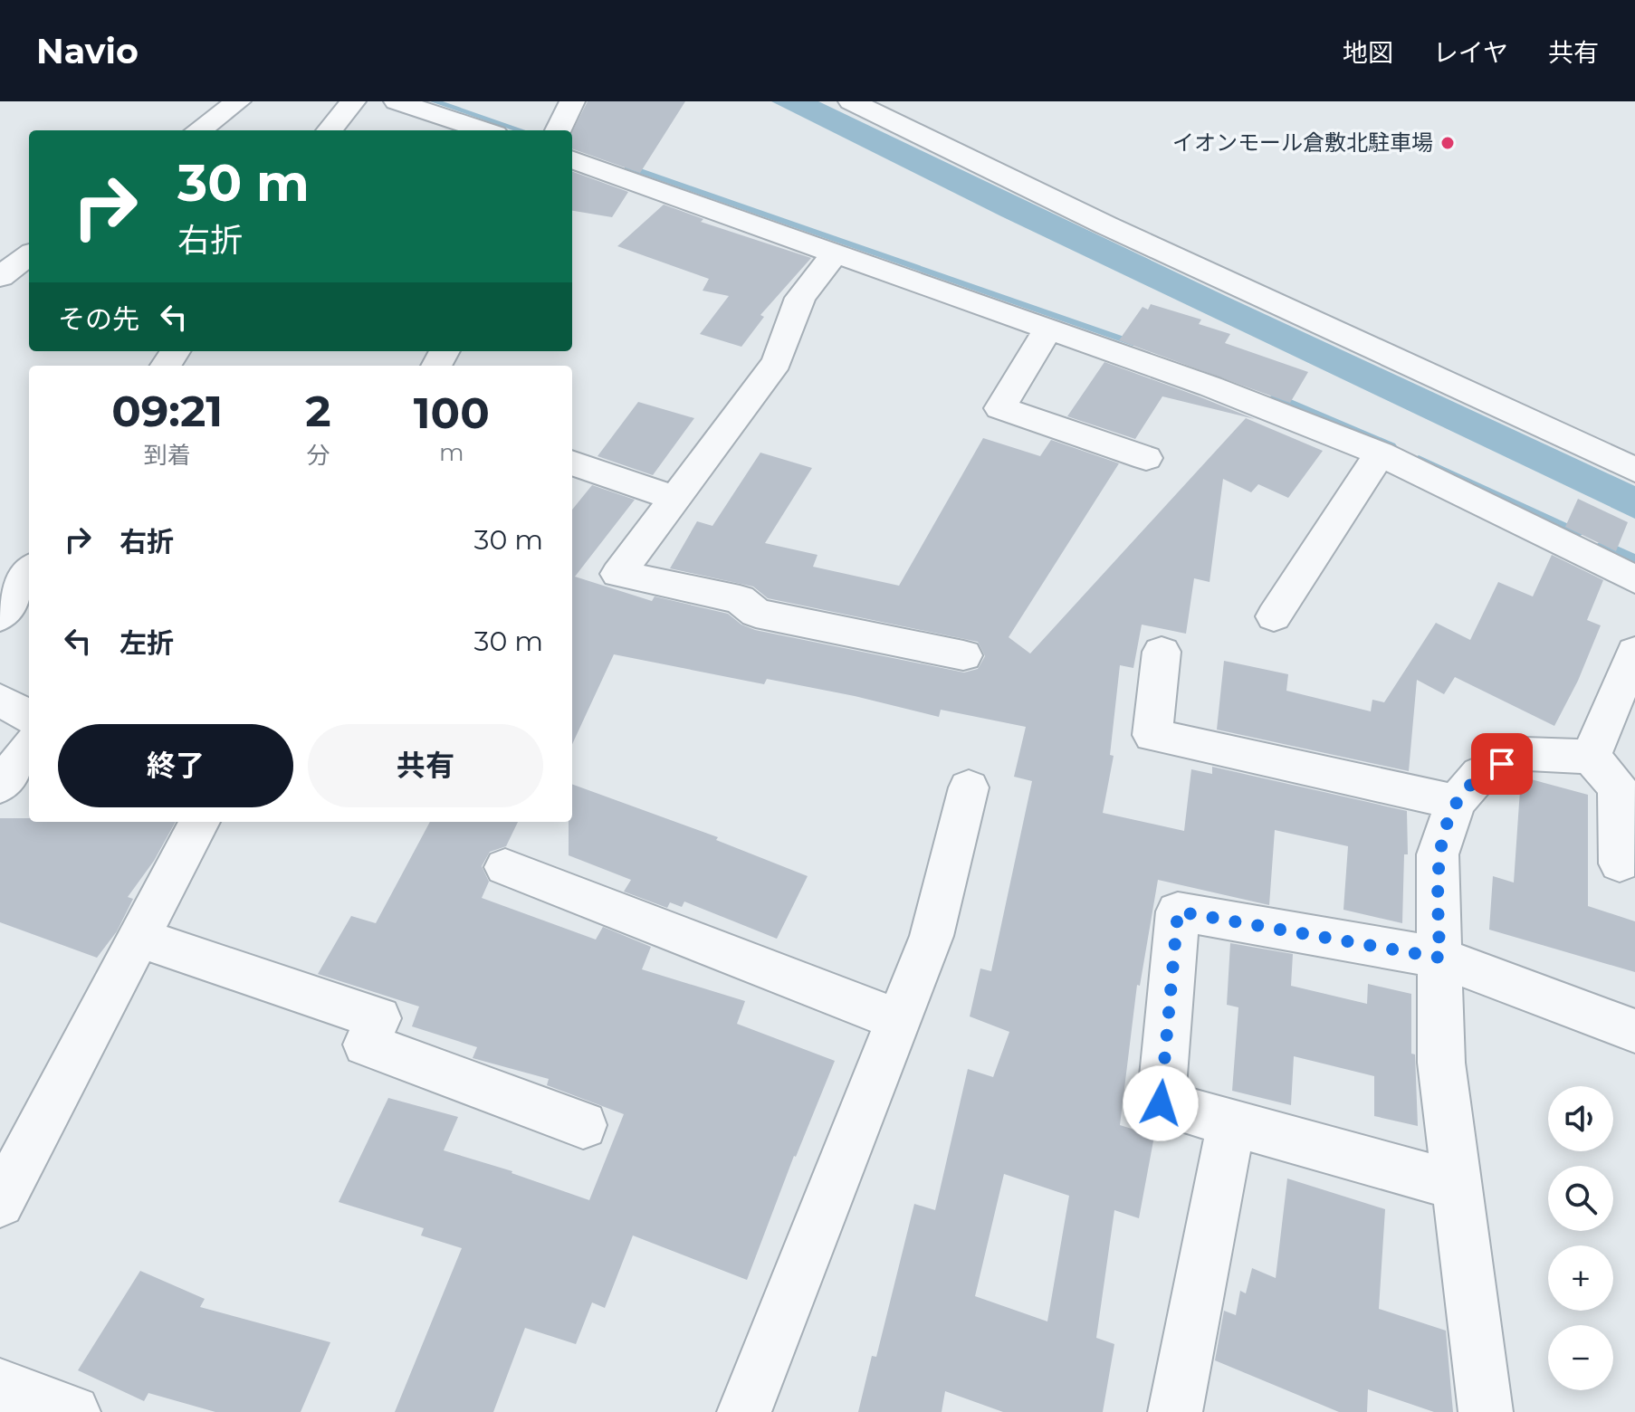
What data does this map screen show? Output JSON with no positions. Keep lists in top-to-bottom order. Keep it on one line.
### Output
{"places":["イオンモール倉敷北駐車場"],"page":{"header":"Navio","nav":["地図","レイヤ","共有"],"turn":["30 m","右折"],"then":"その先","eta":["09:21","到着","2","分","100","m"],"list":[{"name":"右折","value":"30 m"},{"name":"左折","value":"30 m"}],"buttons":["終了","共有"],"map_buttons":["+","−"]}}
